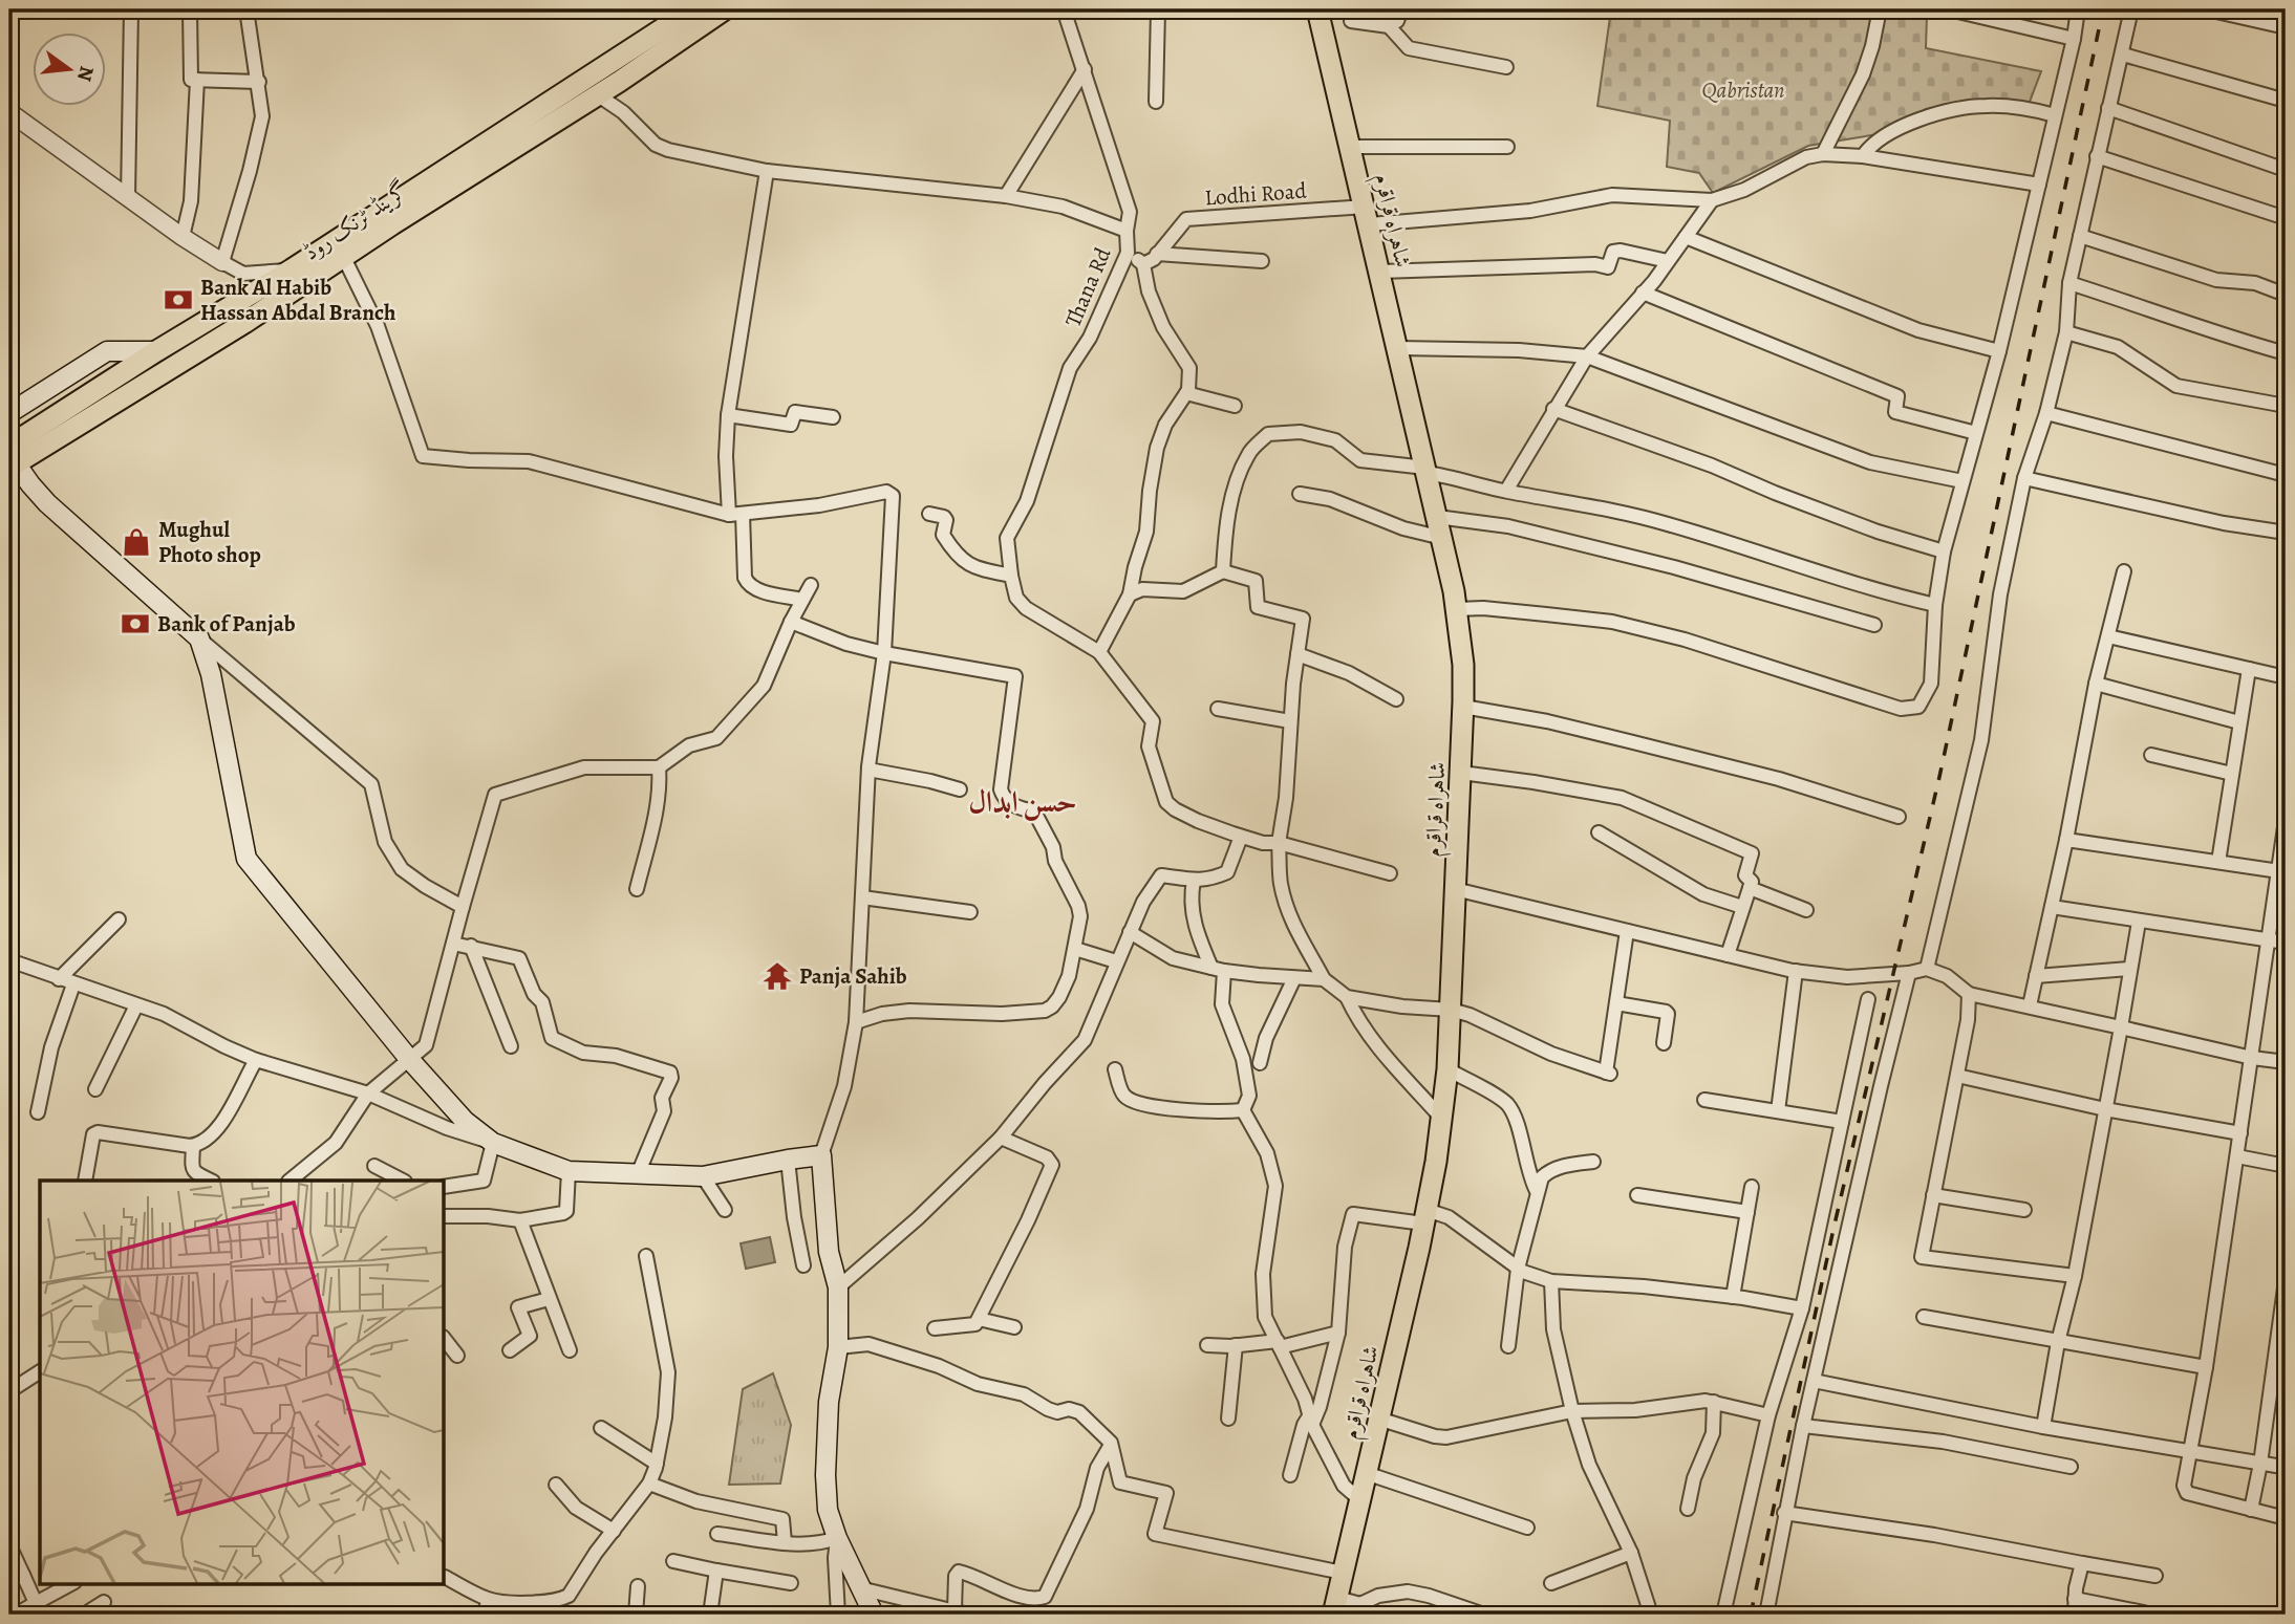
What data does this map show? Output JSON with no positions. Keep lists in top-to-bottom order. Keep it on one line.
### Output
{"streets":{"highway":["شاہراہ قراقرم","گرینڈ ٹرنک روڈ"],"street":["Lodhi Road","Thana Rd"]},"crossings":[["Lodhi Road","شاہراہ قراقرم"]],"districts":["حسن ابدال"],"parks":["Qabristan"],"places":{"bank":["Bank Al Habib Hassan Abdal Branch","Bank of Panjab"],"shop":["Mughul Photo shop"],"temple":["Panja Sahib"]},"north":"right"}
